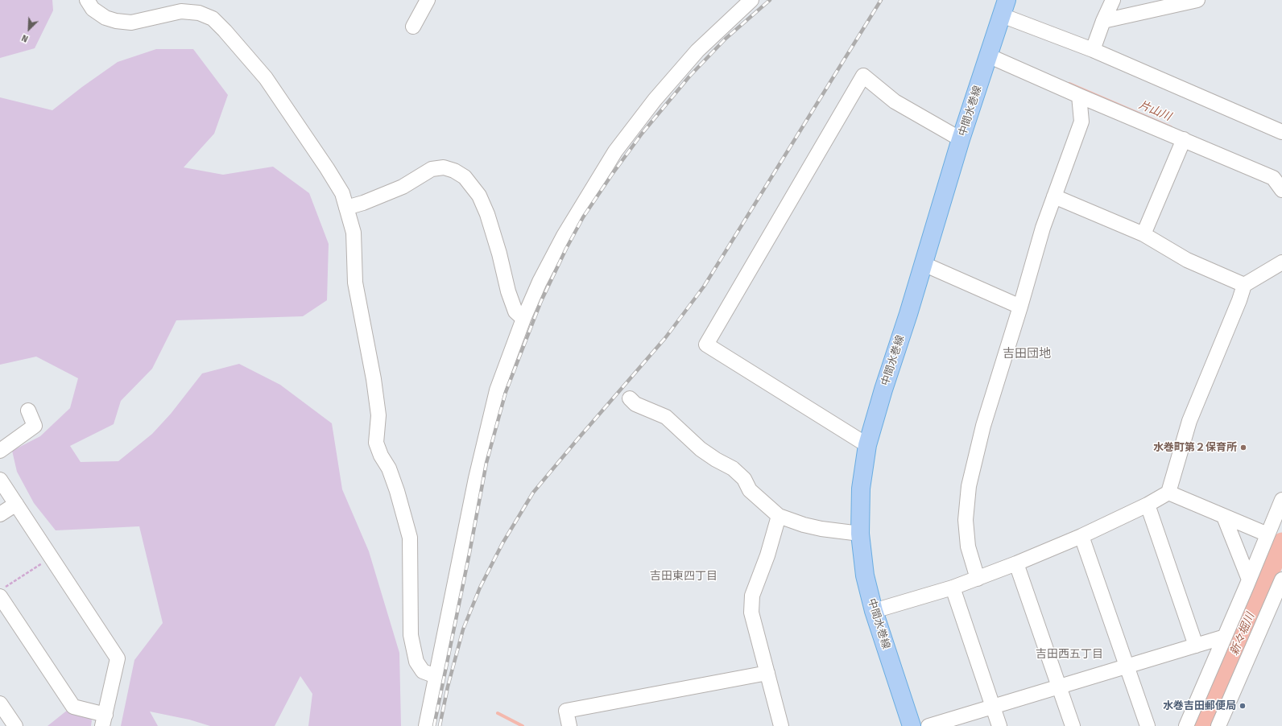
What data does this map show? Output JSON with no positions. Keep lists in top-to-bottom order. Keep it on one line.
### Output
{"streets":{"main road":["中間水巻線"]},"districts":["吉田団地","吉田東四丁目","吉田西五丁目"],"water":["片山川","新々堀川"],"places":["水巻町第２保育所","水巻吉田郵便局"],"north":"bottom left"}
